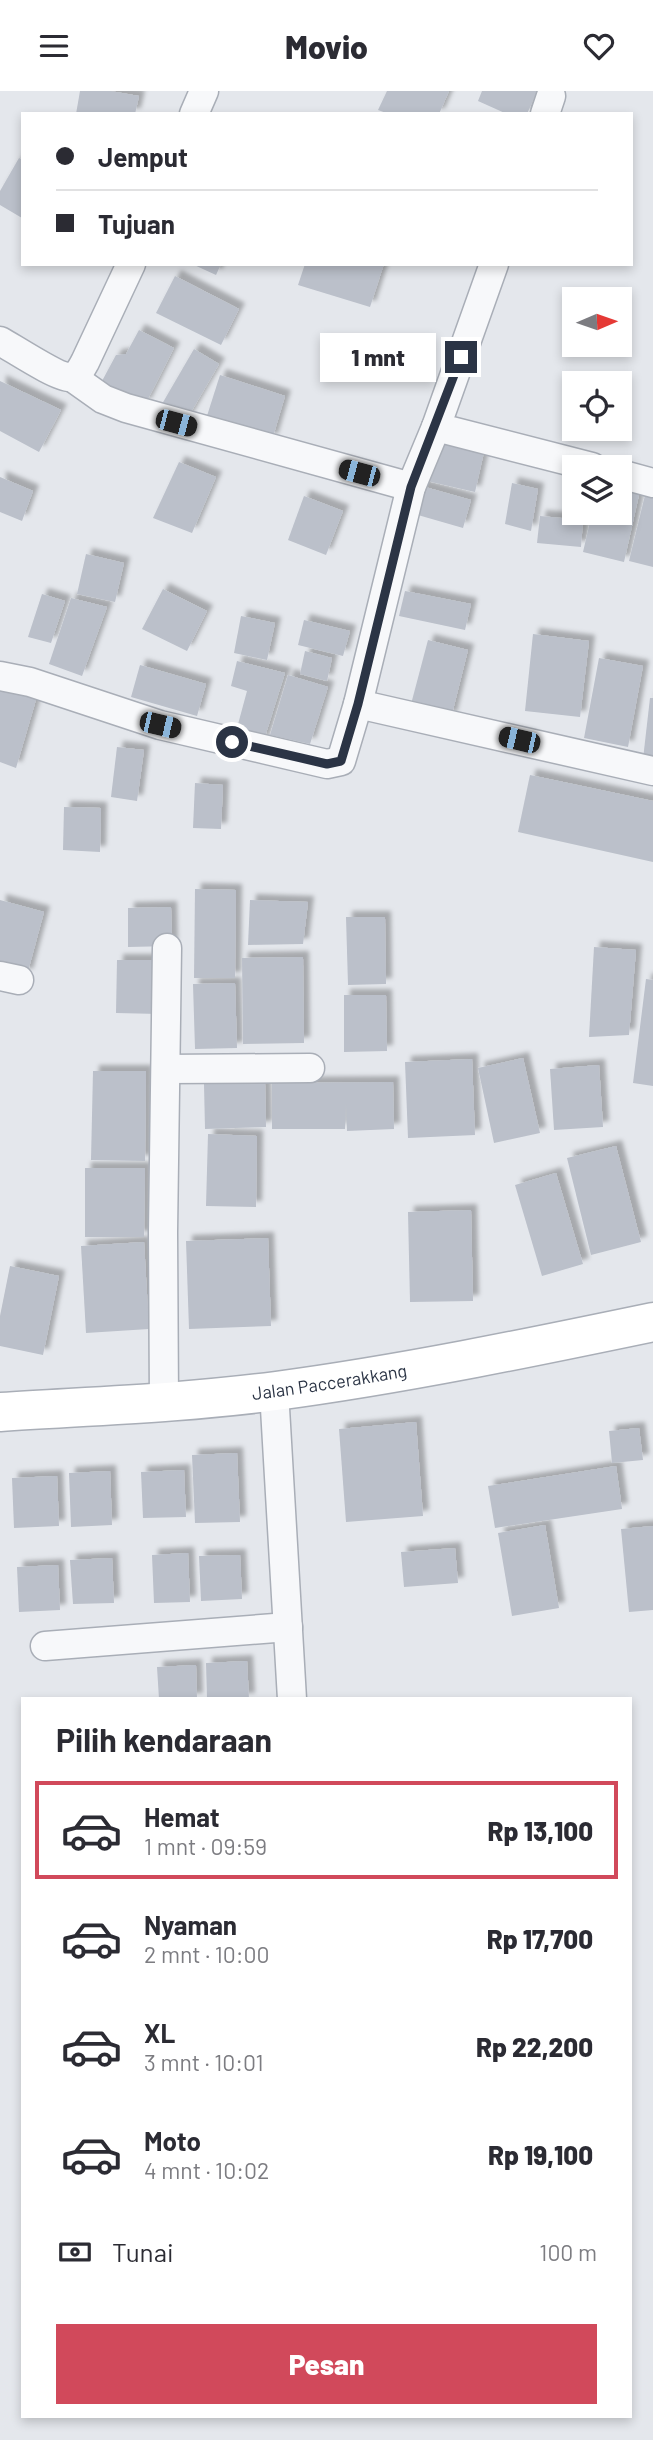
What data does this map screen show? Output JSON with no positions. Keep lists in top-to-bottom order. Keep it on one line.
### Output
{"streets":{"main road":["Jalan Paccerakkang"]},"north":"right","page":{"header":"Movio","banner":["Jemput","Tujuan"],"bubble":"1 mnt","heading":"Pilih kendaraan","list":[{"name":"Hemat","note":"1 mnt · 09:59","value":"Rp 13,100"},{"name":"Nyaman","note":"2 mnt · 10:00","value":"Rp 17,700"},{"name":"XL","note":"3 mnt · 10:01","value":"Rp 22,200"},{"name":"Moto","note":"4 mnt · 10:02","value":"Rp 19,100"}],"pay":["Tunai","100 m"],"buttons":"Pesan"}}
